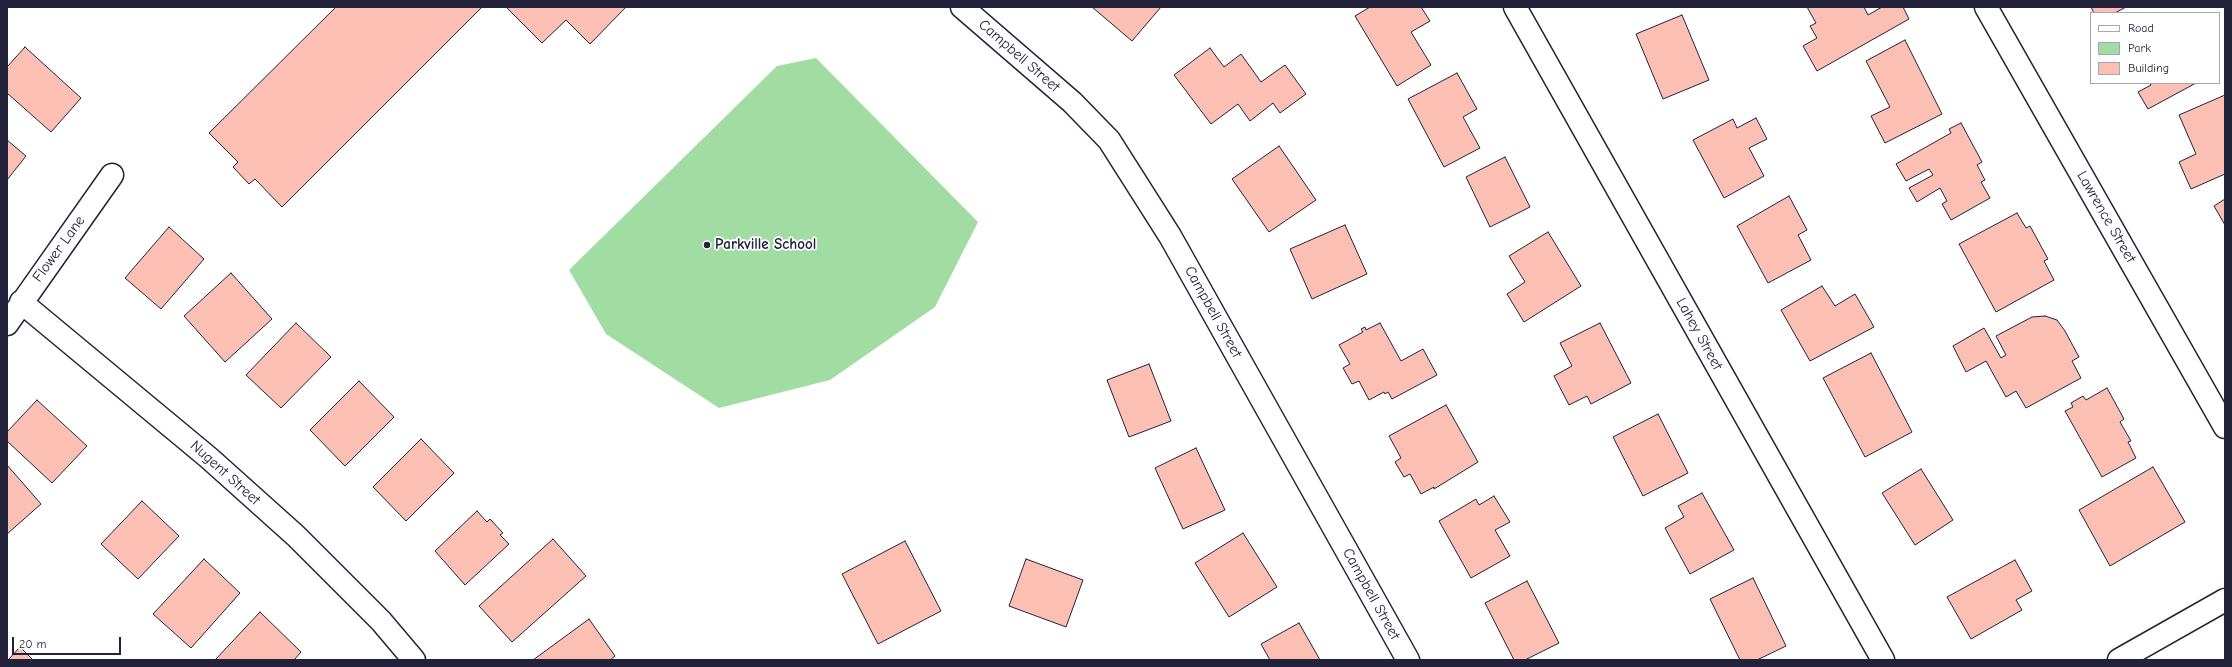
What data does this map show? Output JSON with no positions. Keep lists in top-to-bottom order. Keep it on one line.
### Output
{"streets":{"street":["Campbell Street","Lawrence Street","Flower Lane","Lahey Street","Nugent Street"]},"crossings":[["Flower Lane","Nugent Street"]],"places":["Parkville School"],"legend":["Road","Park","Building"],"scale_bar":"20 m"}
